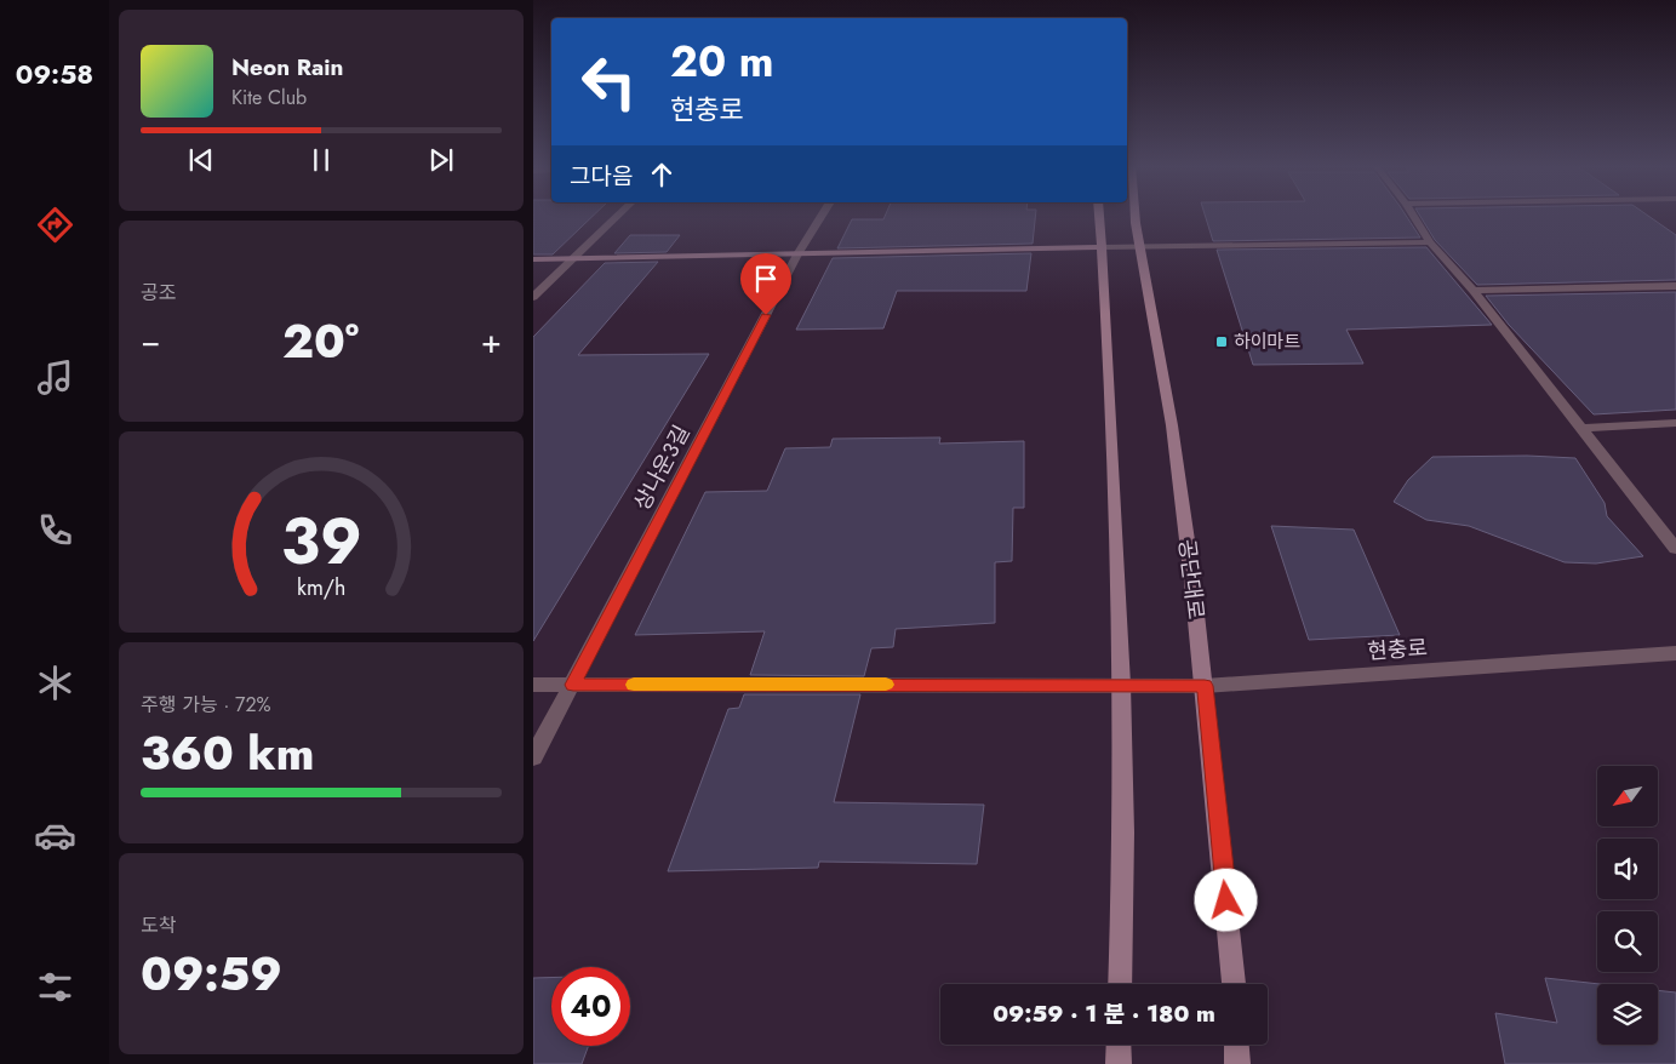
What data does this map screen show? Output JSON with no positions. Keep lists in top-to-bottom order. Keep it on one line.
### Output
{"streets":{"street":["상나운3길","공단대로","현충로"]},"crossings":[["상나운3길","현충로"],["공단대로","현충로"]],"places":{"transit":["하이마트"]},"north":"bottom left","page":{"tabs":"09:58","turn":["20 m","현충로"],"song":["Neon Rain","Kite Club"],"then":"그다음","tile":["공조",["주행 가능 · 72%","360 km"],["도착","09:59"]],"heat":["−","20°","+"],"limit":"40","trip":"09:59 · 1 분 · 180 m","gauge":["39","km/h"]}}
